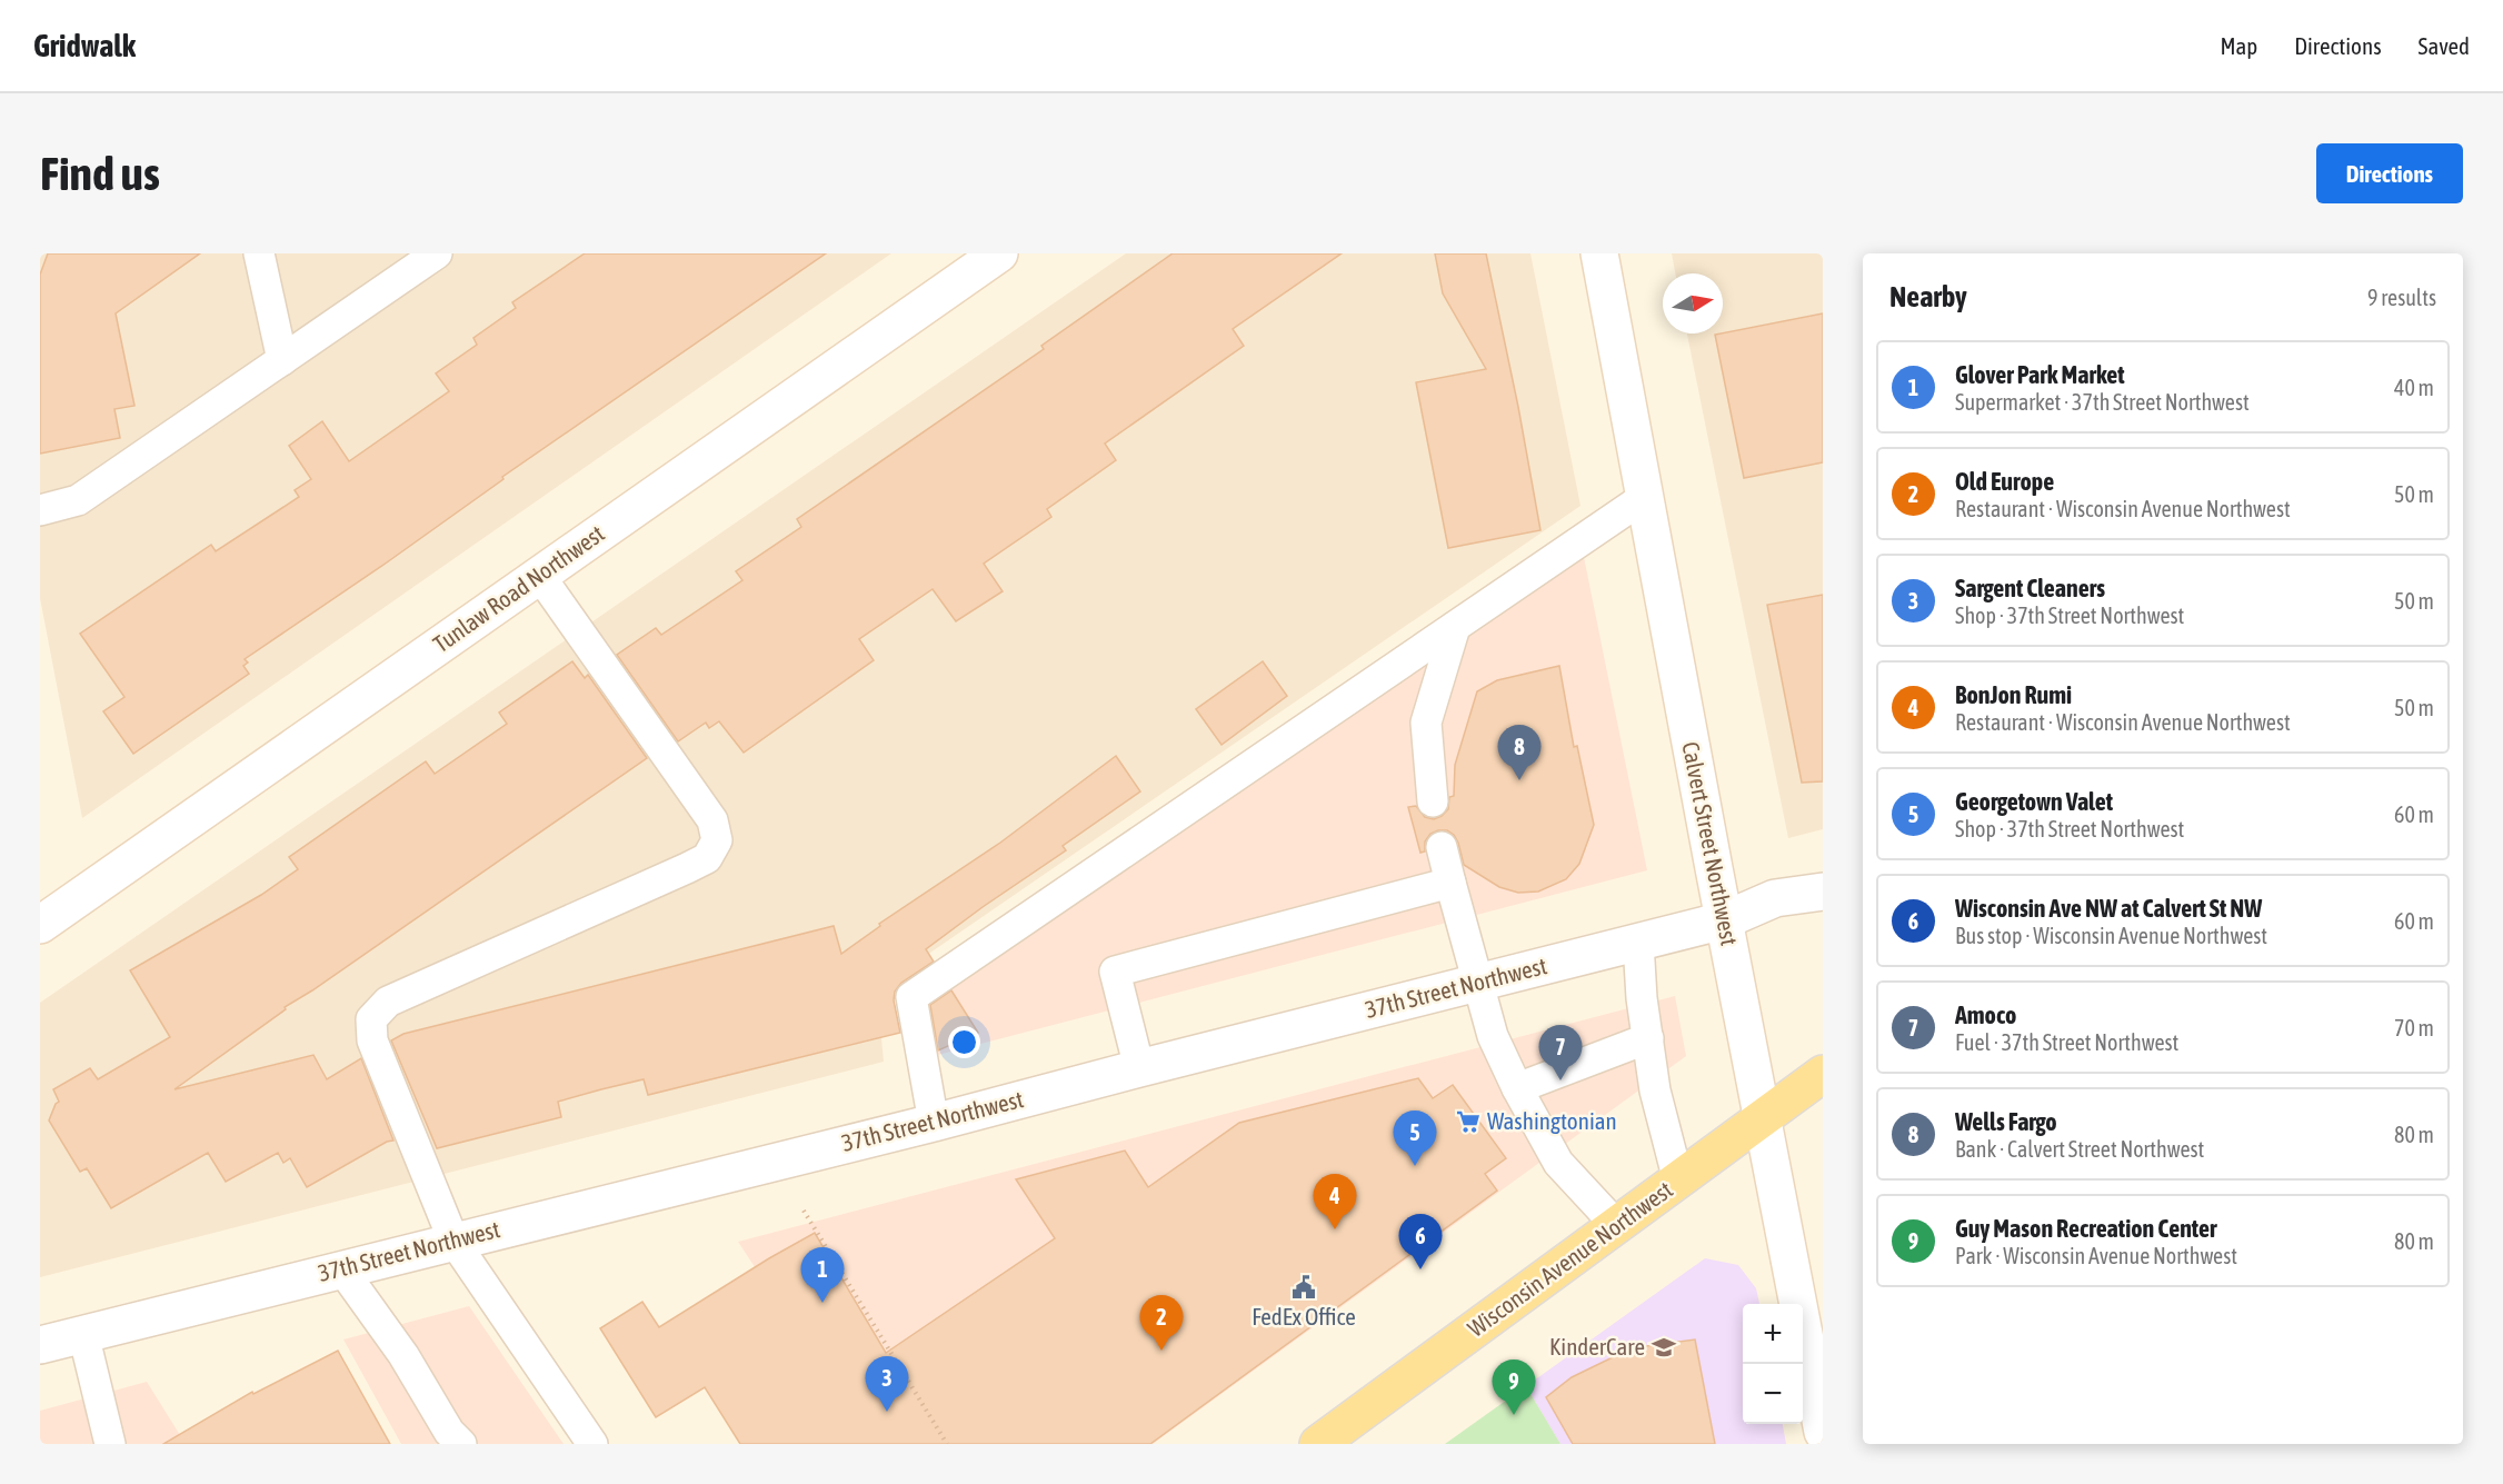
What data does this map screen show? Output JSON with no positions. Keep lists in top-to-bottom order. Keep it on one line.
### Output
{"streets":{"main road":["Wisconsin Avenue Northwest"],"street":["Tunlaw Road Northwest","Calvert Street Northwest","37th Street Northwest"]},"crossings":[["Calvert Street Northwest","37th Street Northwest"],["Calvert Street Northwest","Wisconsin Avenue Northwest"]],"places":{"supermarket":["Washingtonian"],"public building":["FedEx Office"],"school or university":["KinderCare"]},"north":"right","page":{"header":"Gridwalk","nav":["Map","Directions","Saved"],"buttons":"Directions","title":"Find us","heading":["Nearby","9 results"],"list":[{"mark":"1","name":"Glover Park Market","note":"Supermarket · 37th Street Northwest","value":"40 m"},{"mark":"2","name":"Old Europe","note":"Restaurant · Wisconsin Avenue Northwest","value":"50 m"},{"mark":"3","name":"Sargent Cleaners","note":"Shop · 37th Street Northwest","value":"50 m"},{"mark":"4","name":"BonJon Rumi","note":"Restaurant · Wisconsin Avenue Northwest","value":"50 m"},{"mark":"5","name":"Georgetown Valet","note":"Shop · 37th Street Northwest","value":"60 m"},{"mark":"6","name":"Wisconsin Ave NW at Calvert St NW","note":"Bus stop · Wisconsin Avenue Northwest","value":"60 m"},{"mark":"7","name":"Amoco","note":"Fuel · 37th Street Northwest","value":"70 m"},{"mark":"8","name":"Wells Fargo","note":"Bank · Calvert Street Northwest","value":"80 m"},{"mark":"9","name":"Guy Mason Recreation Center","note":"Park · Wisconsin Avenue Northwest","value":"80 m"}],"pins":["8","7","5","4","6","1","2","3","9"],"map_buttons":["+","−"]}}
